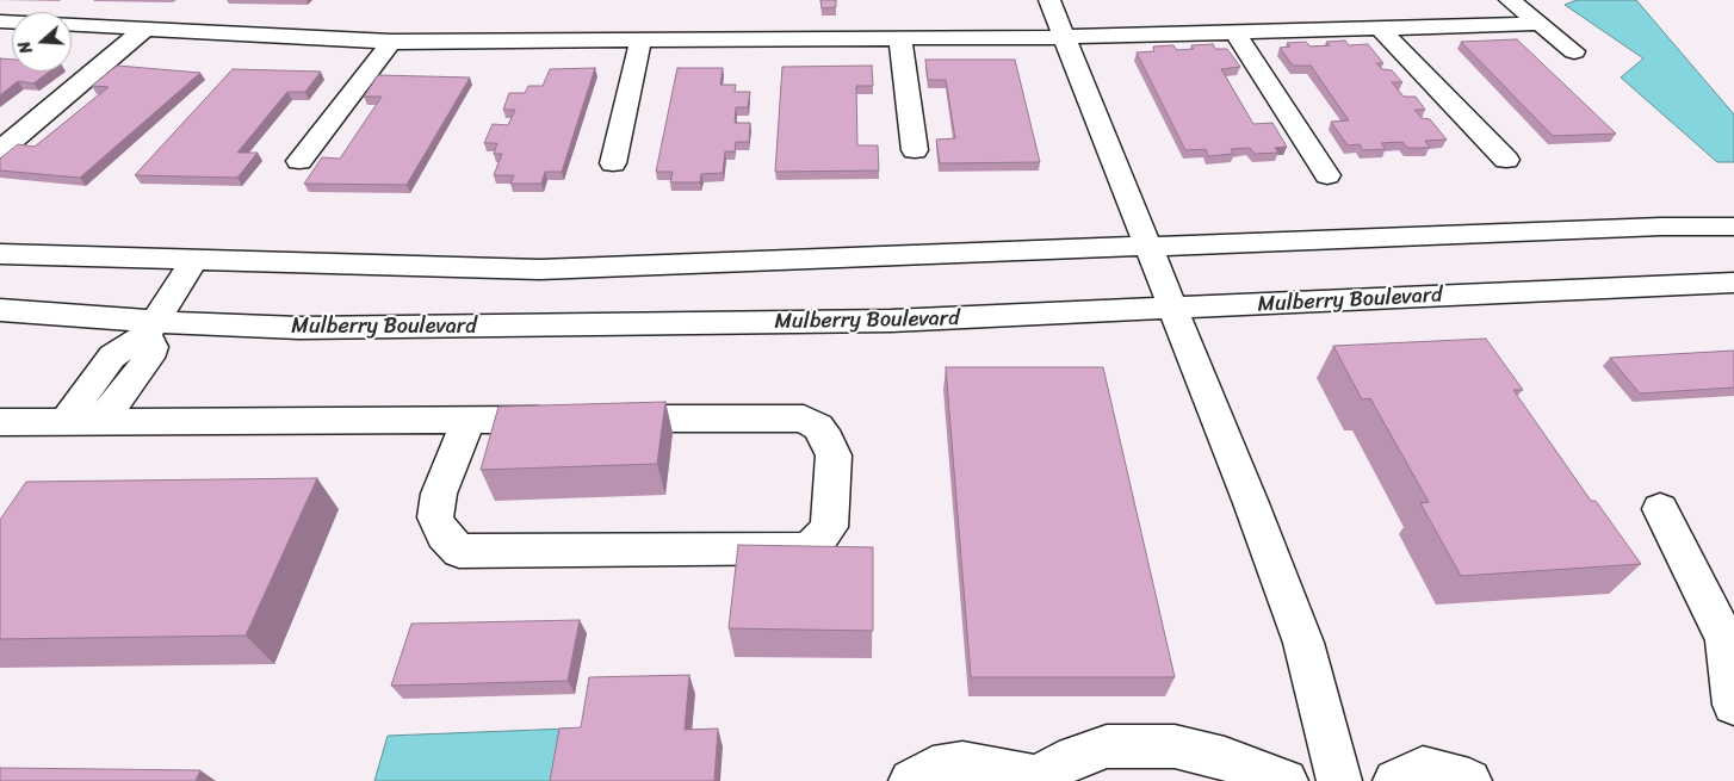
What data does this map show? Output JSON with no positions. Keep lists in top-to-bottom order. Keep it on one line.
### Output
{"streets":{"street":["Mulberry Boulevard"]},"north":"left"}
